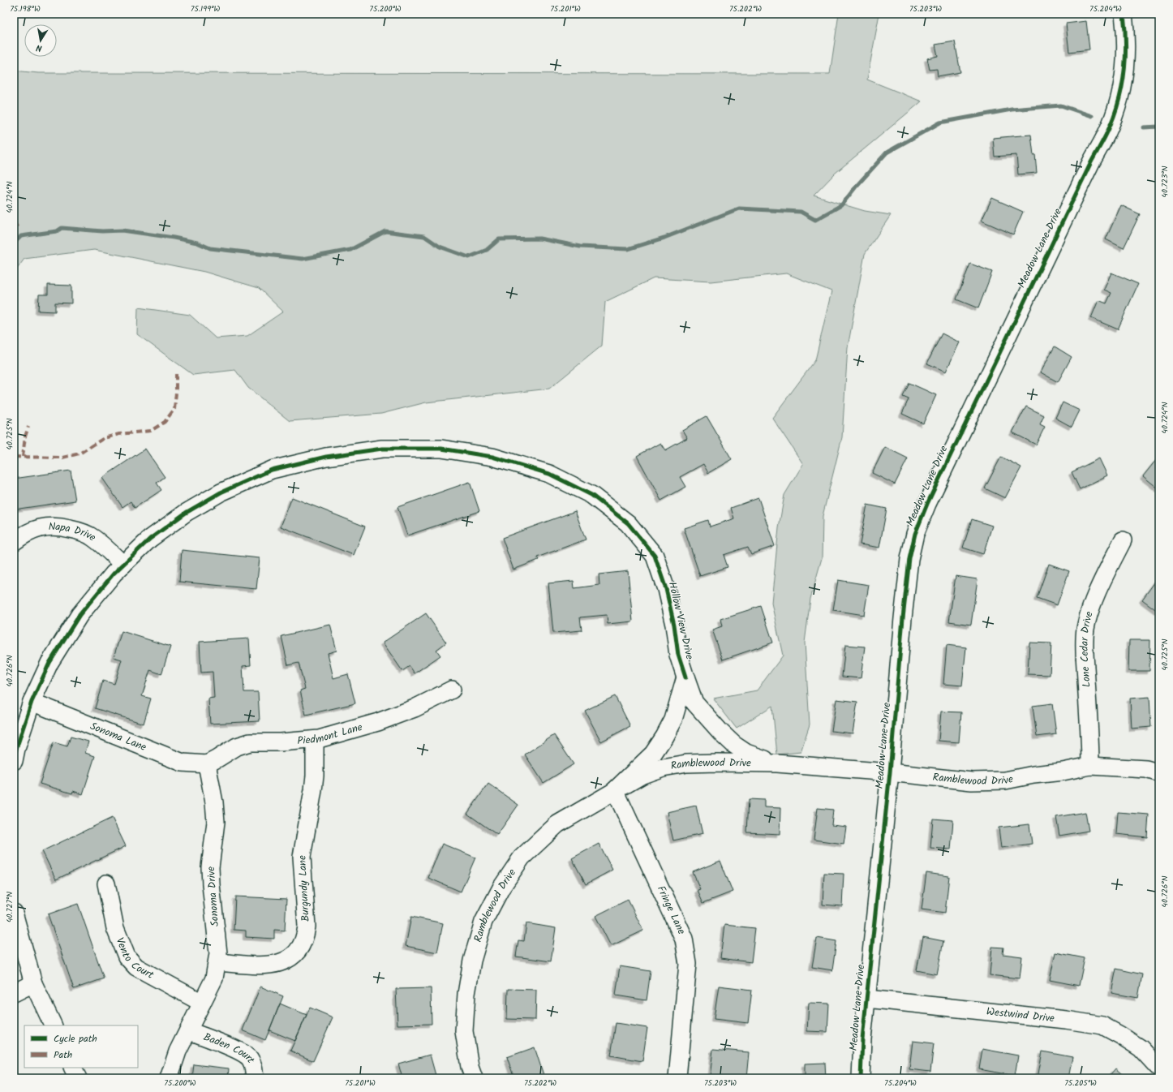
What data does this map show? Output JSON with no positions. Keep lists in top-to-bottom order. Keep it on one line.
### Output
{"streets":{"street":["Meadow Lane Drive","Napa Drive","Hollow View Drive","Lone Cedar Drive","Piedmont Lane","Sonoma Lane","Ramblewood Drive","Burgundy Lane","Sonoma Drive","Fringe Lane","Vento Court","Westwind Drive","Baden Court"]},"crossings":[["Meadow Lane Drive","Ramblewood Drive"],["Meadow Lane Drive","Westwind Drive"],["Napa Drive","Hollow View Drive"],["Hollow View Drive","Sonoma Lane"],["Hollow View Drive","Ramblewood Drive"],["Lone Cedar Drive","Ramblewood Drive"],["Piedmont Lane","Sonoma Lane"],["Piedmont Lane","Burgundy Lane"],["Piedmont Lane","Sonoma Drive"],["Sonoma Lane","Sonoma Drive"],["Ramblewood Drive","Fringe Lane"],["Burgundy Lane","Sonoma Drive"],["Sonoma Drive","Vento Court"],["Sonoma Drive","Baden Court"]],"legend":["Cycle path","Path"],"north":"bottom","coordinates":["75.198°W","75.199°W","75.200°W","75.201°W","75.202°W","75.203°W","75.204°W","40.723°N","40.724°N","40.725°N","40.726°N","40.727°N","75.205°W"]}
